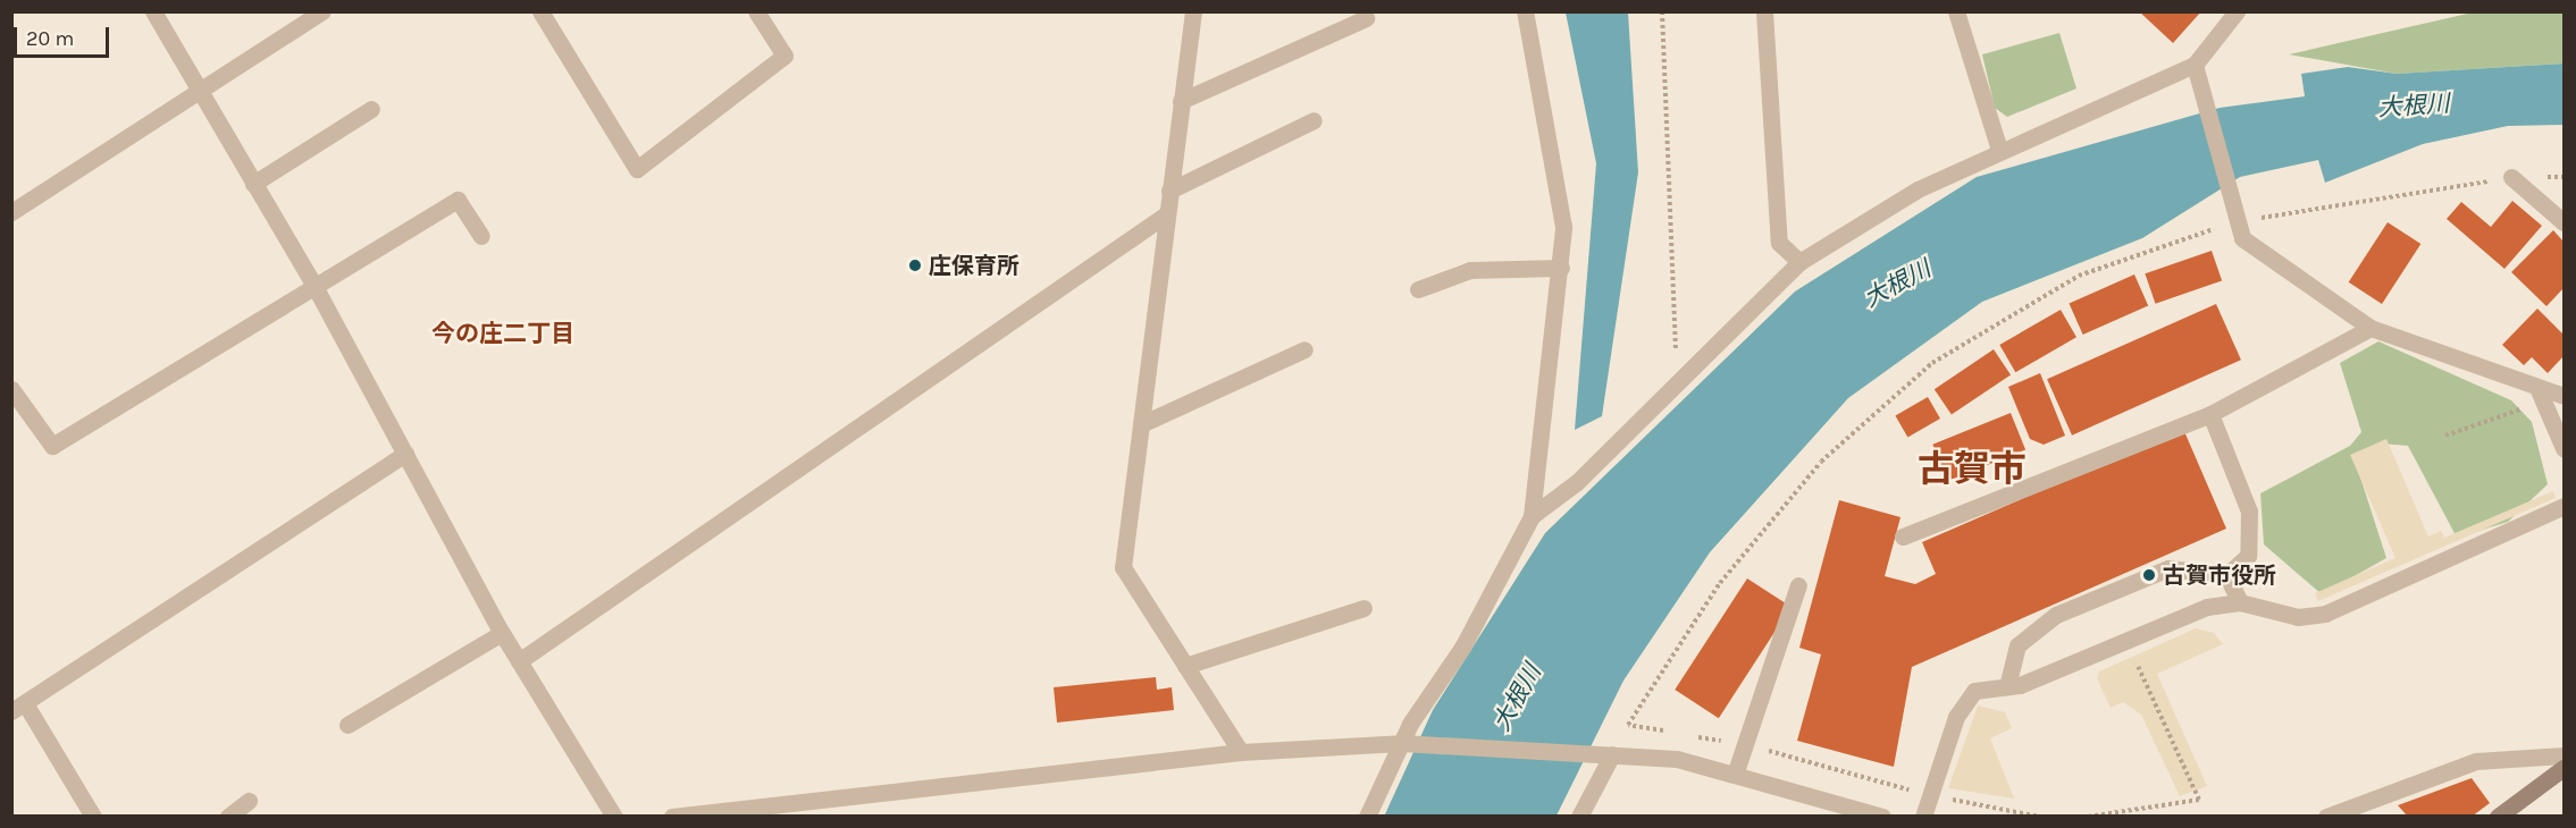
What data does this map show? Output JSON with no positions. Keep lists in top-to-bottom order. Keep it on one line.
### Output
{"districts":["今の庄二丁目","古賀市"],"water":["大根川"],"places":["庄保育所","古賀市役所"],"scale_bar":"20 m"}
